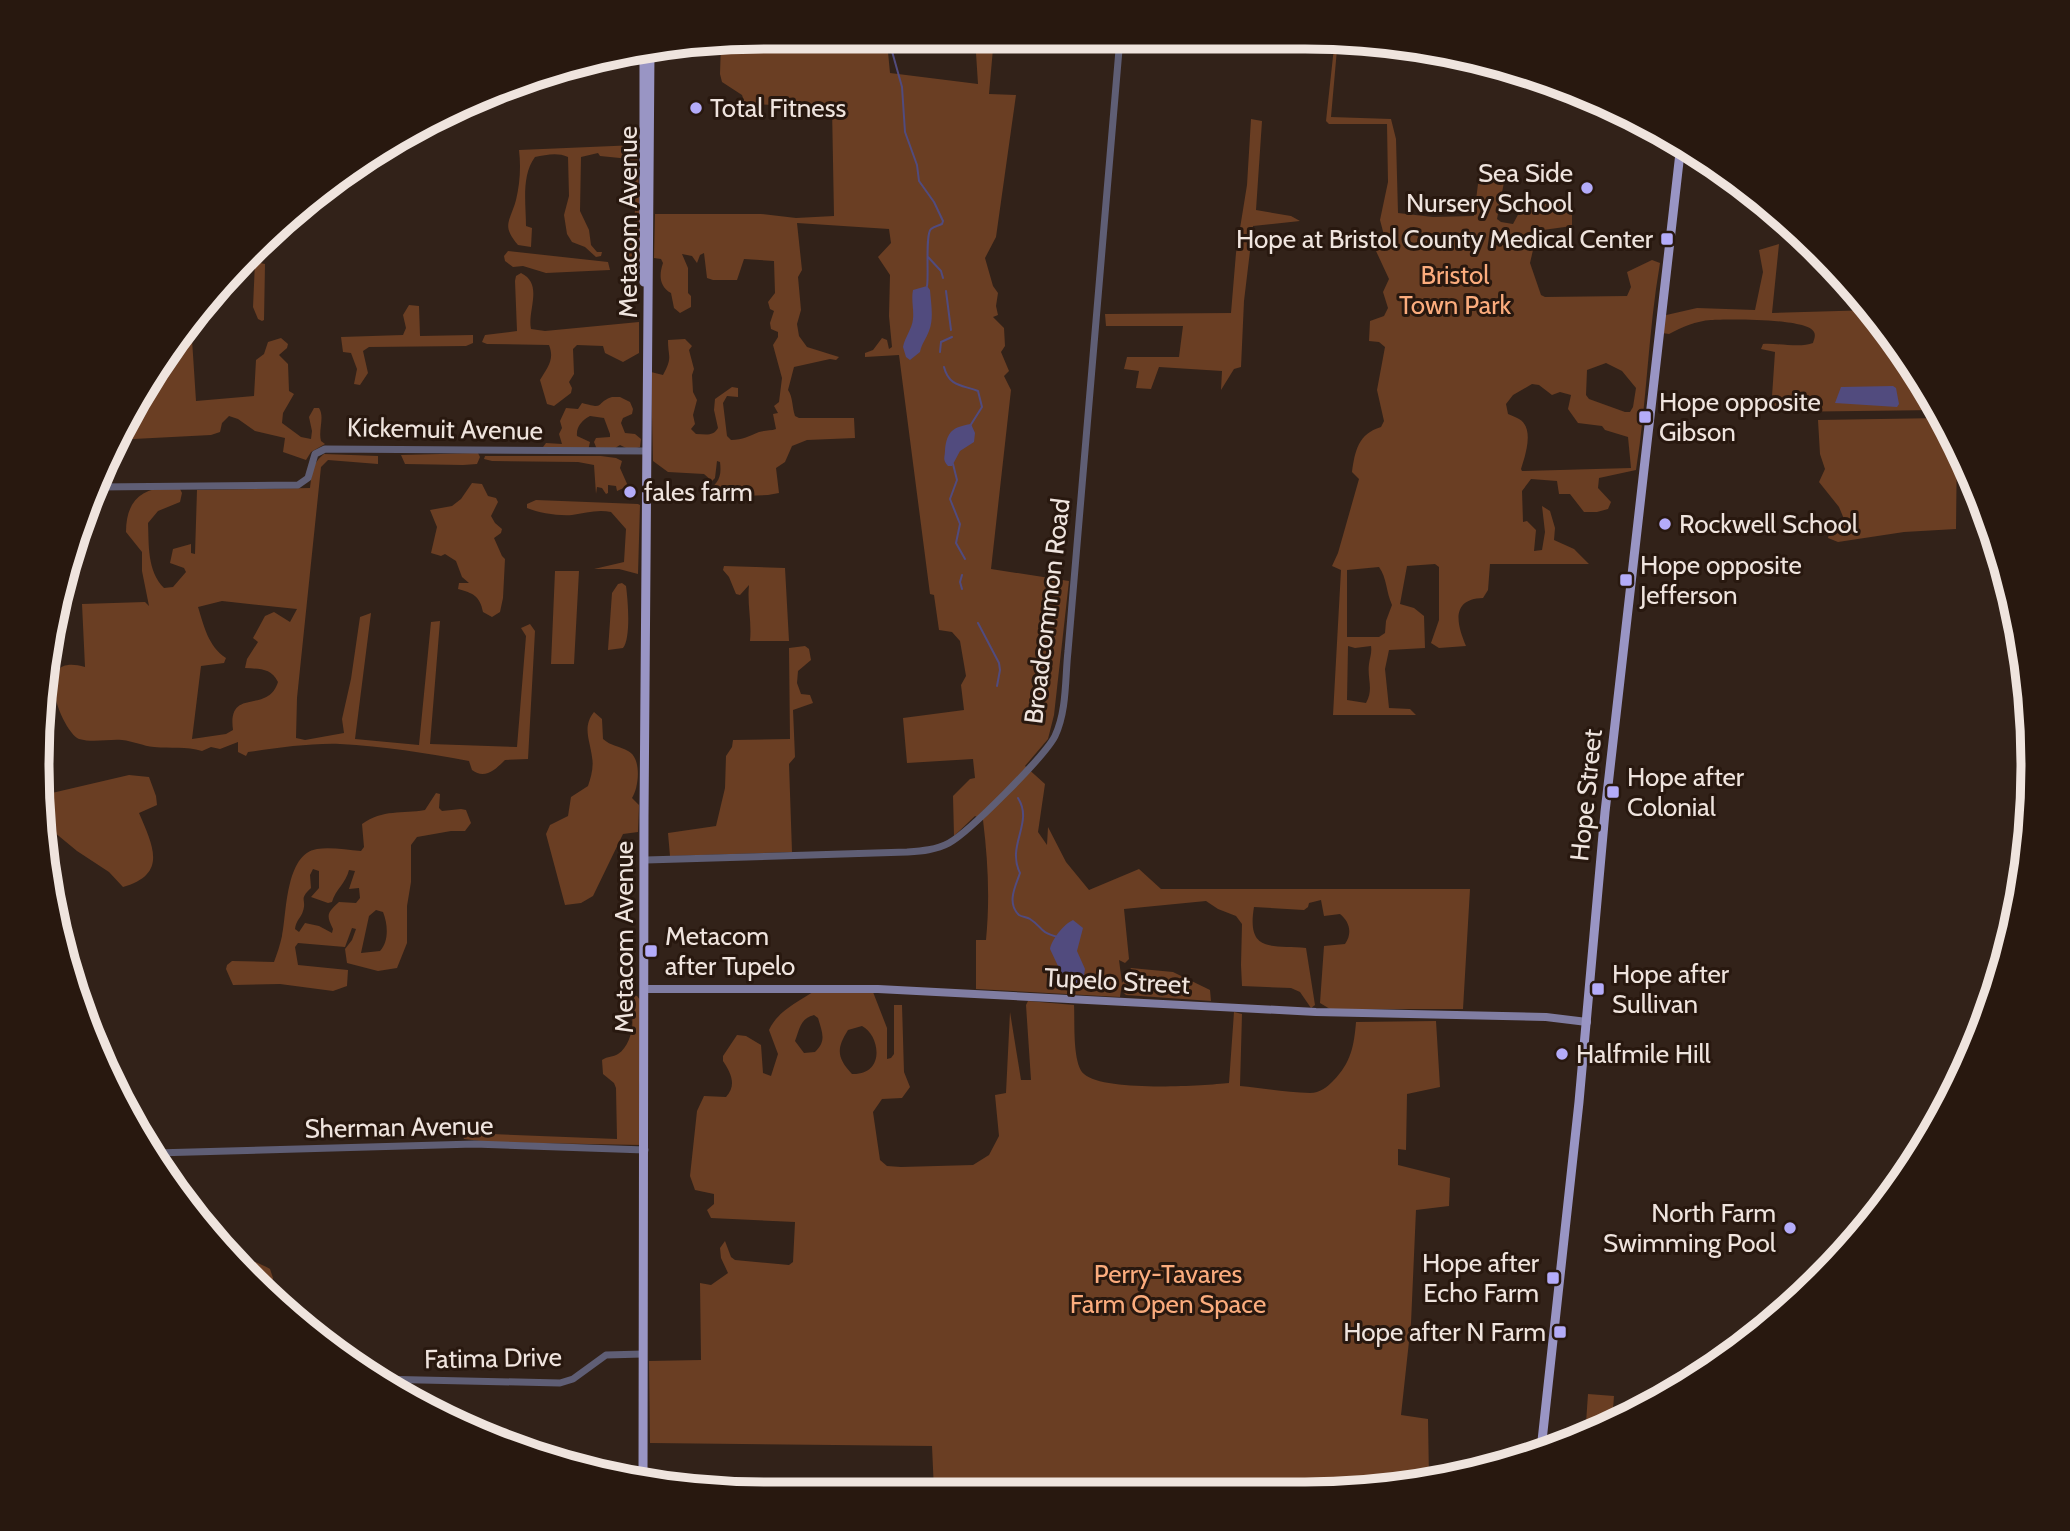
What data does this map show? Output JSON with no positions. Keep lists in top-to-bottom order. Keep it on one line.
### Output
{"streets":{"main road":["Metacom Avenue","Hope Street","Tupelo Street"],"street":["Kickemuit Avenue","Broadcommon Road","Sherman Avenue","Fatima Drive"]},"crossings":[["Metacom Avenue","Kickemuit Avenue"],["Metacom Avenue","Broadcommon Road"],["Metacom Avenue","Tupelo Street"],["Metacom Avenue","Sherman Avenue"],["Metacom Avenue","Fatima Drive"],["Hope Street","Tupelo Street"]],"parks":["Bristol Town Park","Perry-Tavares Farm Open Space"],"places":{"other":["Total Fitness","Sea Side Nursery School","fales farm","Rockwell School","Halfmile Hill","North Farm Swimming Pool"],"transit":["Hope at Bristol County Medical Center","Hope opposite Gibson","Hope opposite Jefferson","Hope after Colonial","Metacom after Tupelo","Hope after Sullivan","Hope after Echo Farm","Hope after N Farm"]}}
